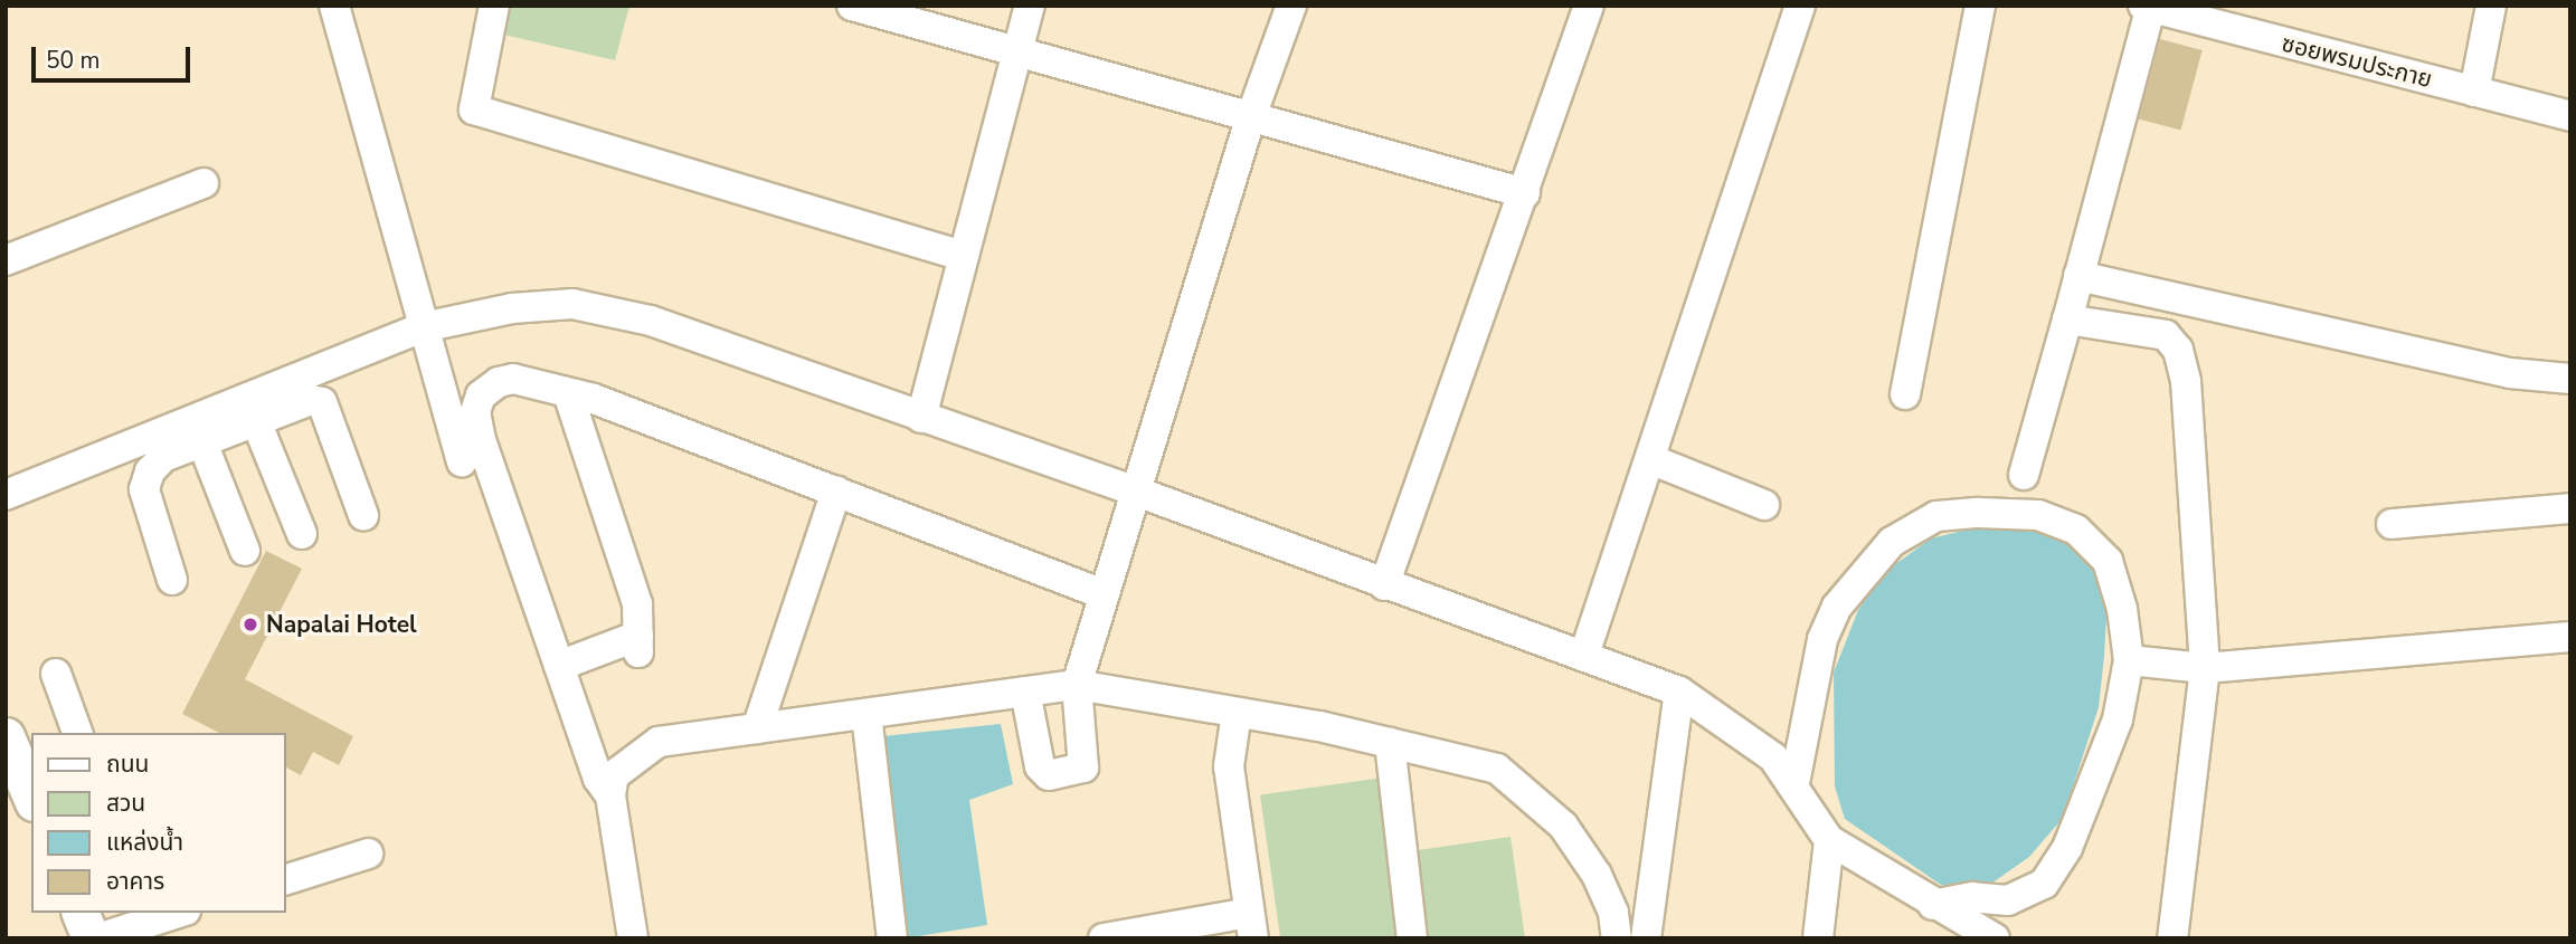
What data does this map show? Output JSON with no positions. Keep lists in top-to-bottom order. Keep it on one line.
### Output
{"streets":{"street":["ซอยพรมประกาย"]},"places":["Napalai Hotel"],"legend":["ถนน","สวน","แหล่งน้ำ","อาคาร"],"scale_bar":"50 m"}
